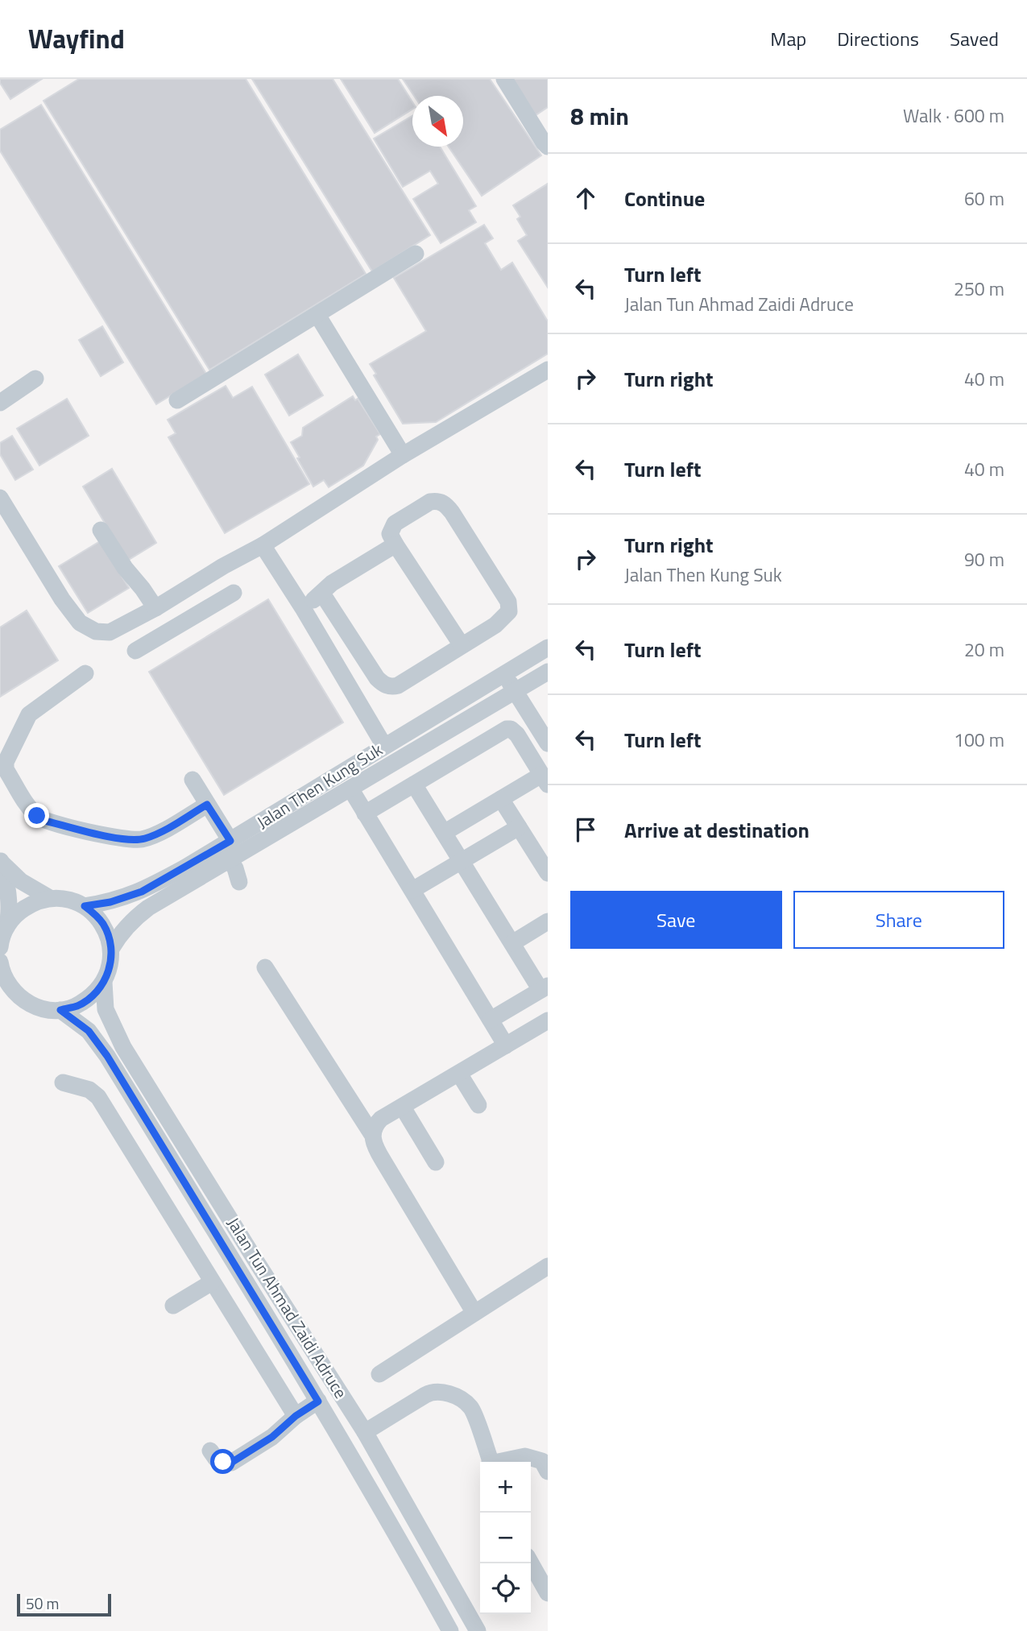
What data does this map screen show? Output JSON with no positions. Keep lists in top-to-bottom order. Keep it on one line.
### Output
{"streets":{"street":["Jalan Then Kung Suk","Jalan Tun Ahmad Zaidi Adruce"]},"scale_bar":"50 m","north":"bottom right","page":{"header":"Wayfind","nav":["Map","Directions","Saved"],"heading":["8 min","Walk · 600 m"],"list":[["Continue","60 m"],["Turn left","Jalan Tun Ahmad Zaidi Adruce","250 m"],["Turn right","40 m"],["Turn left","40 m"],["Turn right","Jalan Then Kung Suk","90 m"],["Turn left","20 m"],["Turn left","100 m"],"Arrive at destination"],"buttons":["Save","Share"],"map_buttons":["+","−"],"scale":"50 m"}}
